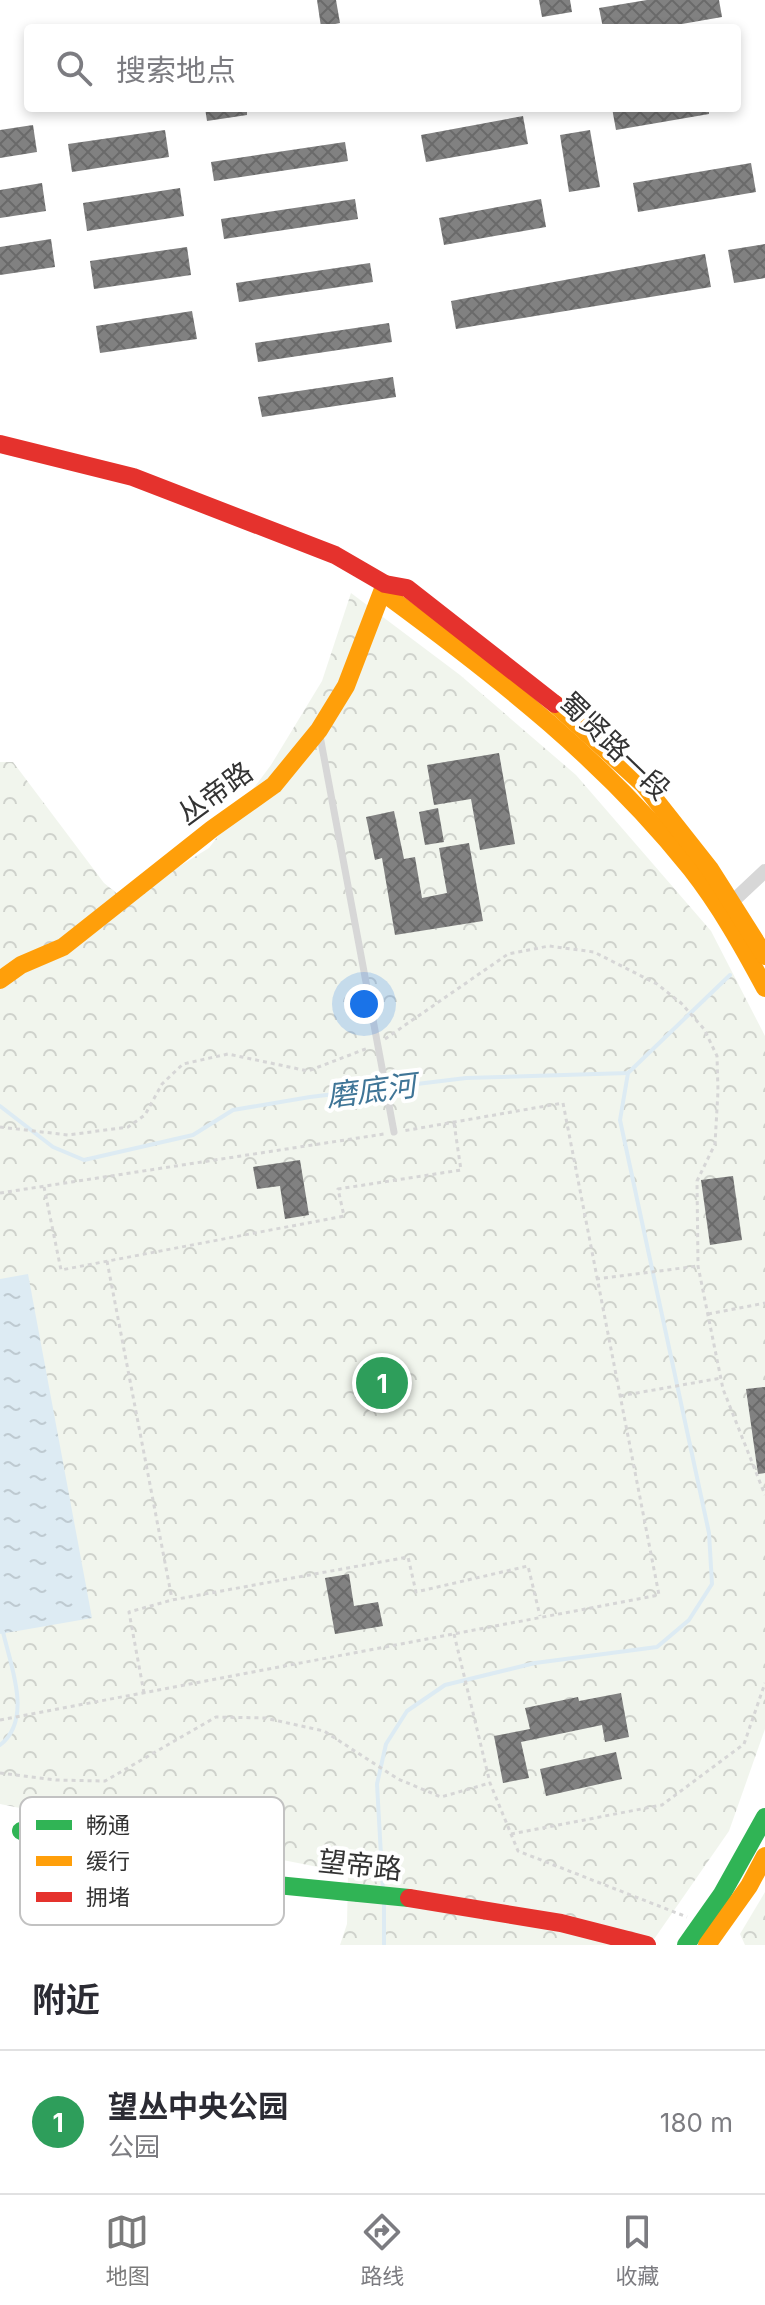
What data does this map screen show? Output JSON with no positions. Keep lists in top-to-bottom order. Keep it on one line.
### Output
{"streets":{"street":["蜀贤路一段","丛帝路","望帝路"]},"crossings":[["蜀贤路一段","丛帝路"]],"water":["磨底河"],"legend":["畅通","缓行","拥堵"],"page":{"search":"搜索地点","pins":"1","heading":"附近","list":[{"mark":"1","name":"望丛中央公园","note":"公园","value":"180 m"}],"nav":["地图","路线","收藏"]}}
